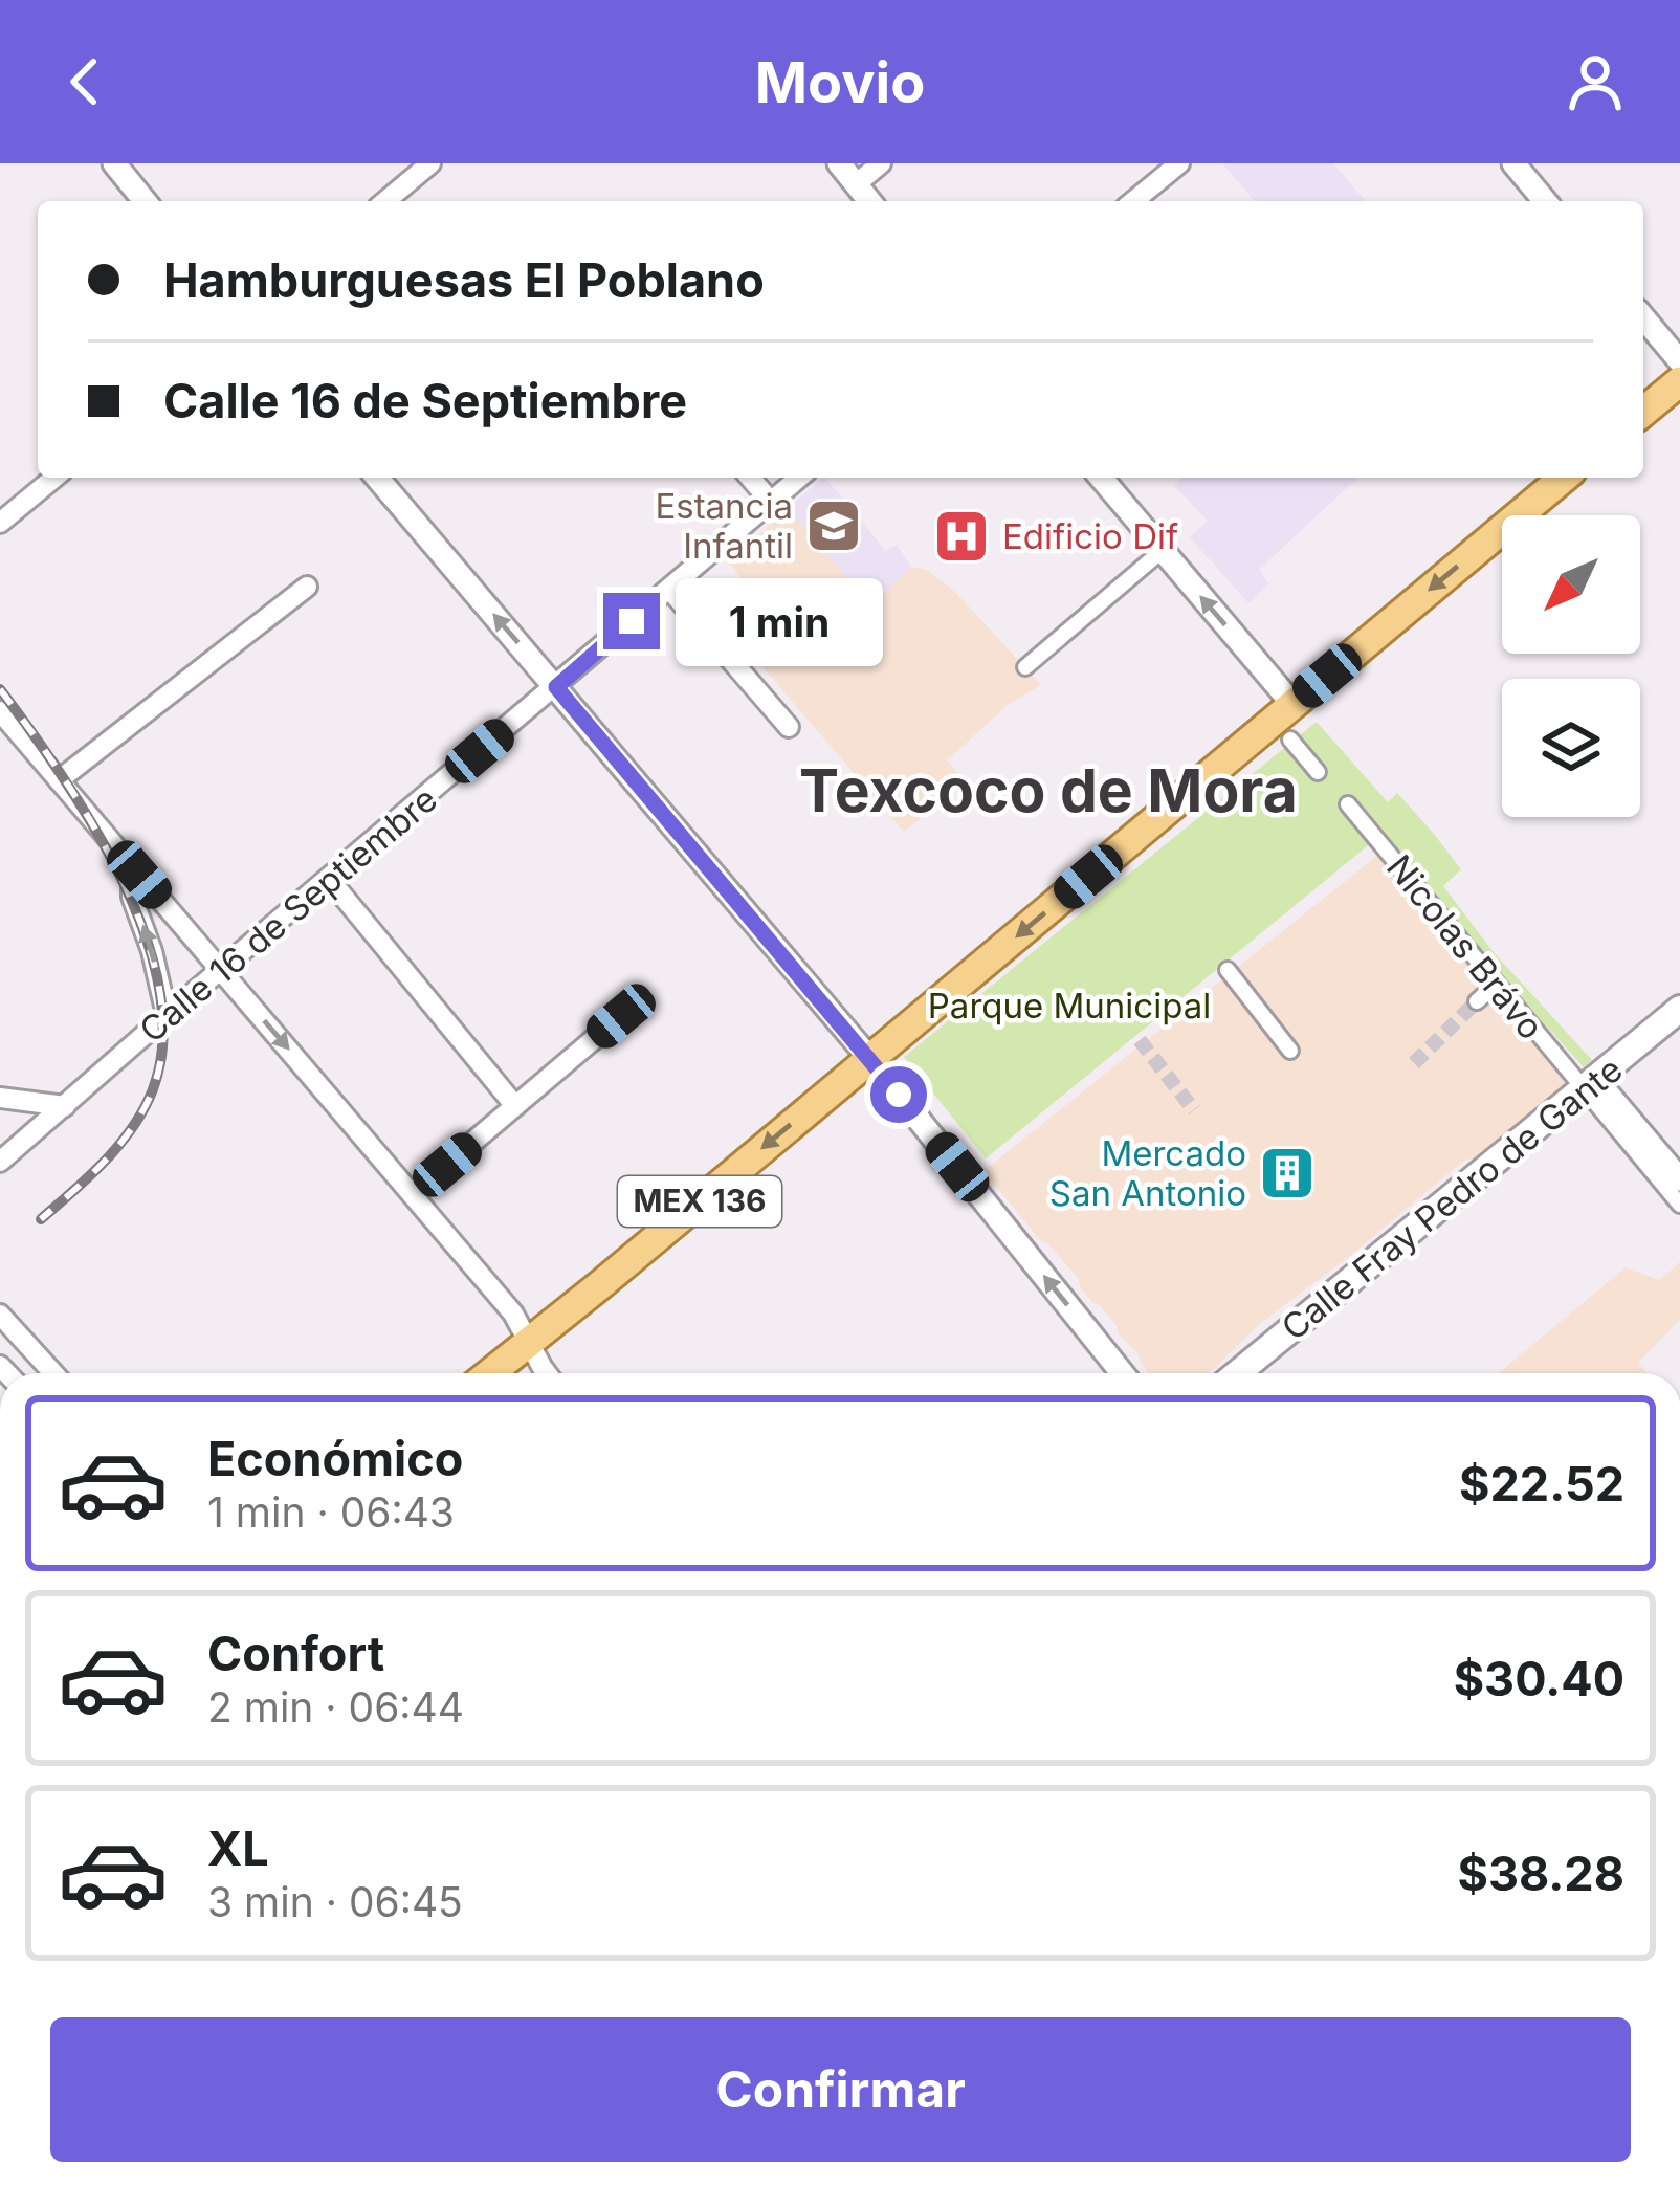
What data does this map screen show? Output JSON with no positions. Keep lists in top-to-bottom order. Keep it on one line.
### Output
{"streets":{"main road":["Calle Fray Pedro de Gante","MEX 136"],"street":["Calle 16 de Septiembre","Nicolas Brávo"]},"crossings":[["Nicolas Brávo","Calle Fray Pedro de Gante"]],"districts":["Texcoco de Mora"],"parks":["Parque Municipal"],"places":{"school or university":["Estancia Infantil"],"hospital":["Edificio Dif"],"building":["Mercado San Antonio"]},"north":"bottom left","page":{"header":"Movio","banner":["Hamburguesas El Poblano","Calle 16 de Septiembre"],"bubble":"1 min","list":[{"name":"Económico","note":"1 min · 06:43","value":"$22.52"},{"name":"Confort","note":"2 min · 06:44","value":"$30.40"},{"name":"XL","note":"3 min · 06:45","value":"$38.28"}],"buttons":"Confirmar"}}
